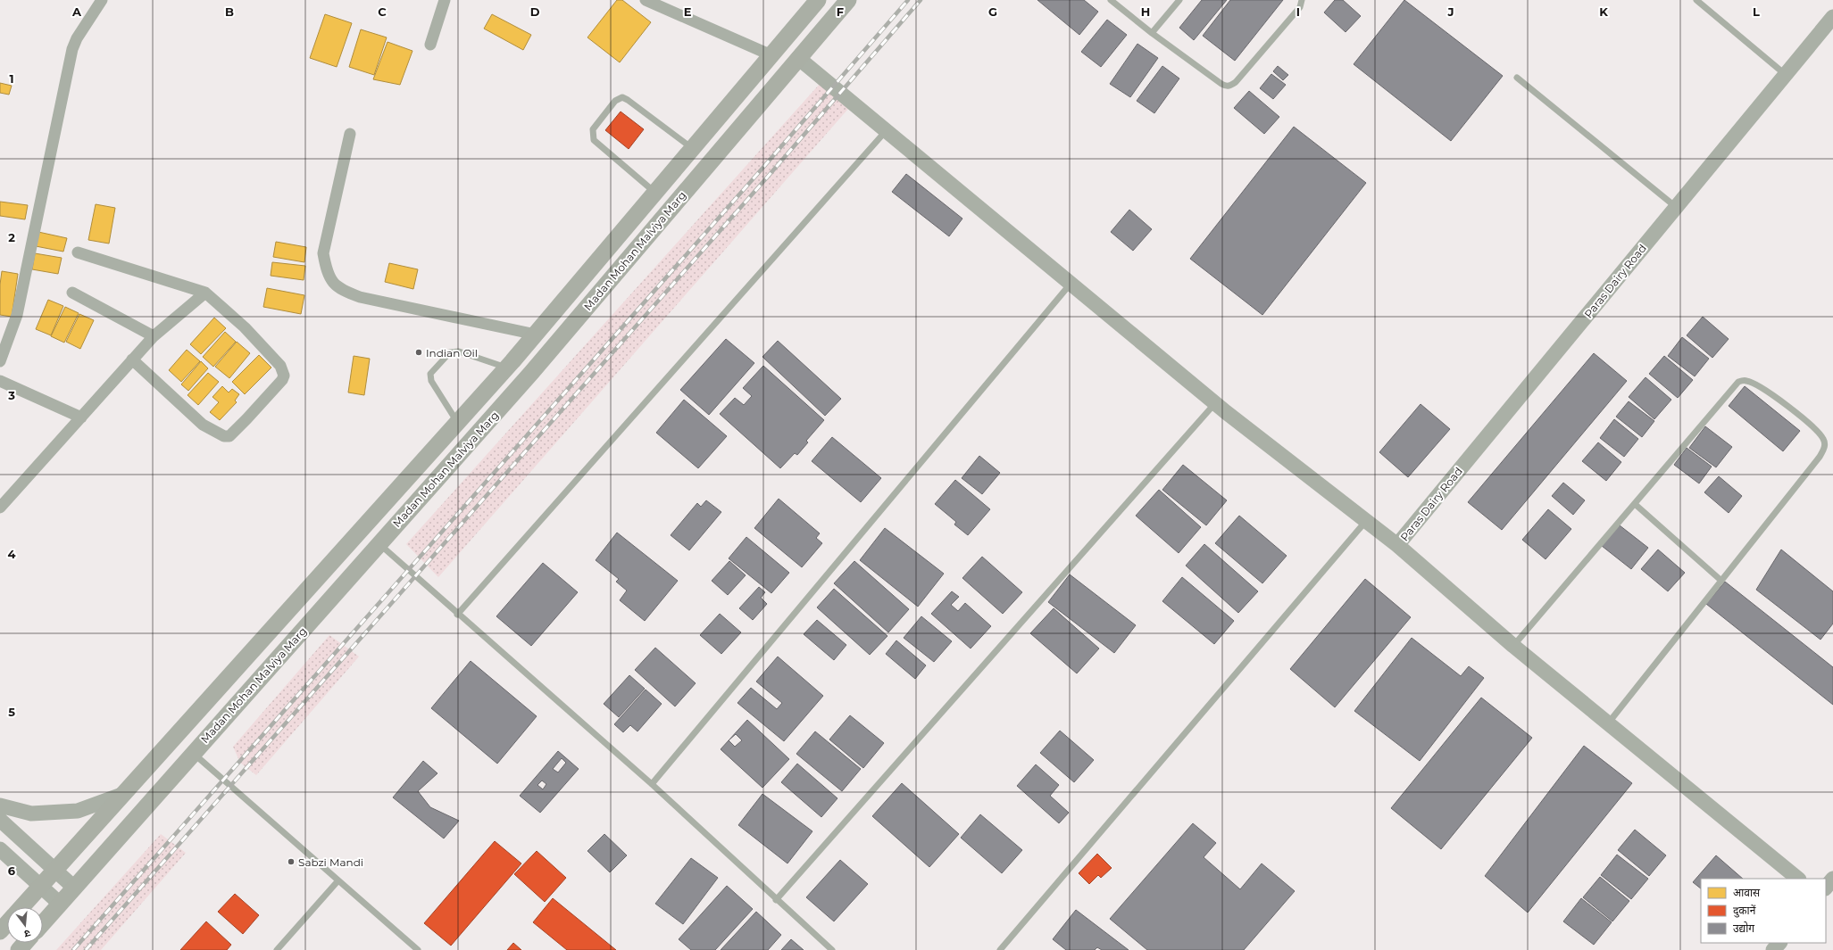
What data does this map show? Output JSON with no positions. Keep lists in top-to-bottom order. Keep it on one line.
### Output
{"streets":{"main road":["Madan Mohan Malviya Marg"],"street":["Paras Dairy Road"]},"places":["Indian Oil","Sabzi Mandi"],"legend":["आवास","दुकानें","उद्योग"],"north":"bottom","grid":{"columns":["A","B","C","D","E","F","G","H","I","J","K","L"],"rows":["1","2","3","4","5","6"]}}
